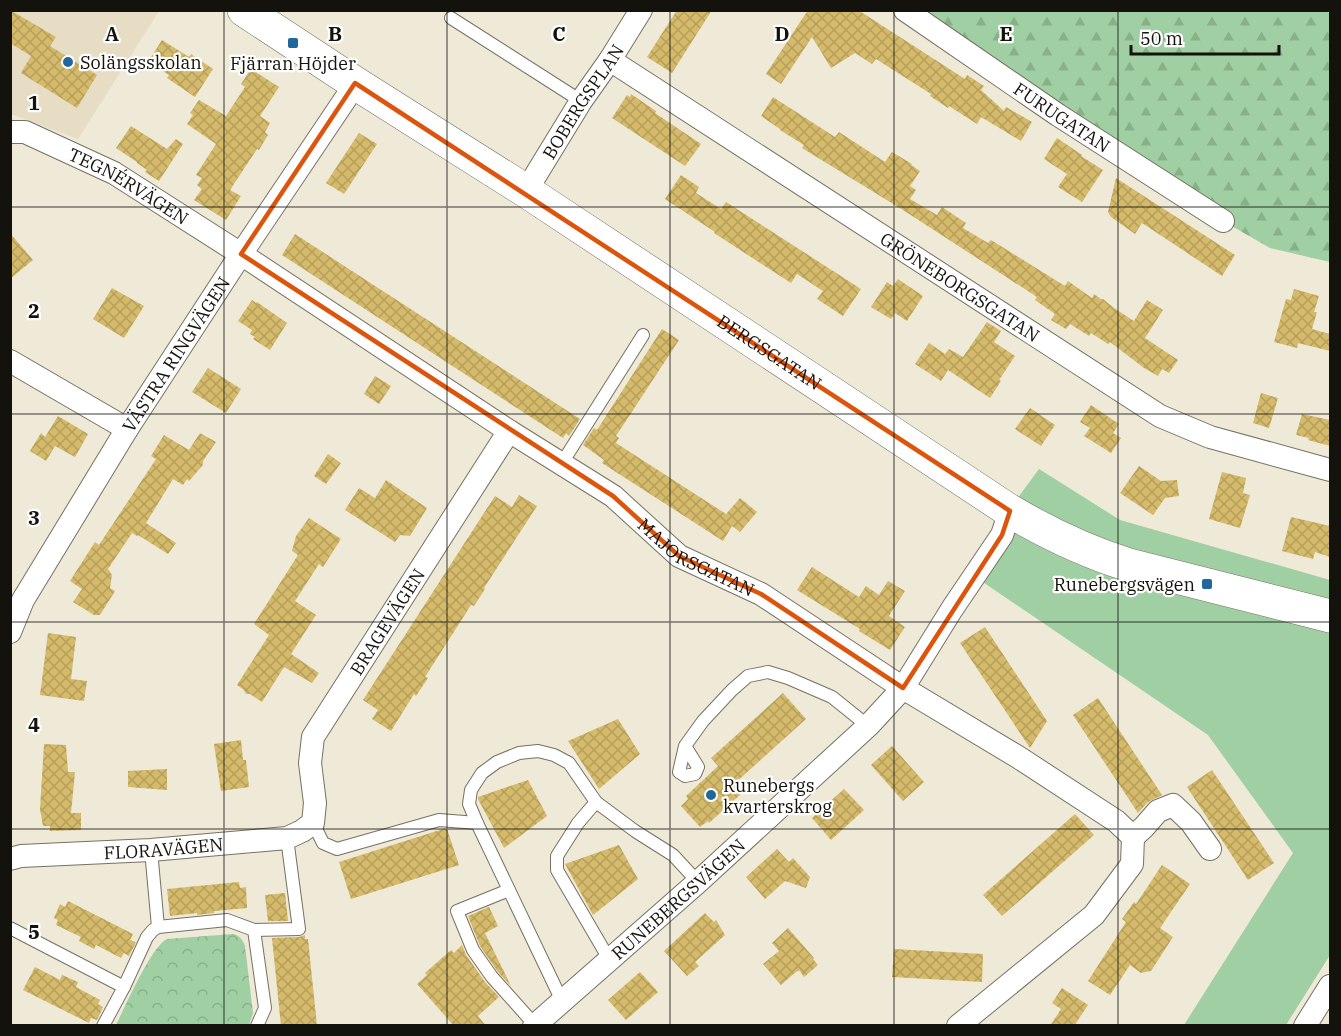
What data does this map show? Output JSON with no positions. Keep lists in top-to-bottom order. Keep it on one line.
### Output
{"streets":{"street":["BOBERGSPLAN","FURUGATAN","TEGNÉRVÄGEN","GRÖNEBORGSGATAN","BERGSGATAN","VÄSTRA RINGVÄGEN","MAJORSGATAN","BRAGEVÄGEN","FLORAVÄGEN","RUNEBERGSVÄGEN"]},"crossings":[["BOBERGSPLAN","GRÖNEBORGSGATAN"],["BOBERGSPLAN","BERGSGATAN"],["TEGNÉRVÄGEN","VÄSTRA RINGVÄGEN"],["TEGNÉRVÄGEN","MAJORSGATAN"],["BERGSGATAN","VÄSTRA RINGVÄGEN"],["BERGSGATAN","RUNEBERGSVÄGEN"],["VÄSTRA RINGVÄGEN","MAJORSGATAN"],["MAJORSGATAN","BRAGEVÄGEN"],["MAJORSGATAN","RUNEBERGSVÄGEN"],["BRAGEVÄGEN","FLORAVÄGEN"]],"places":{"transit":["Fjärran Höjder","Runebergsvägen"],"other":["Solängsskolan","Runebergs kvarterskrog"]},"scale_bar":"50 m","grid":{"columns":["A","B","C","D","E"],"rows":["1","2","3","4","5"]}}
